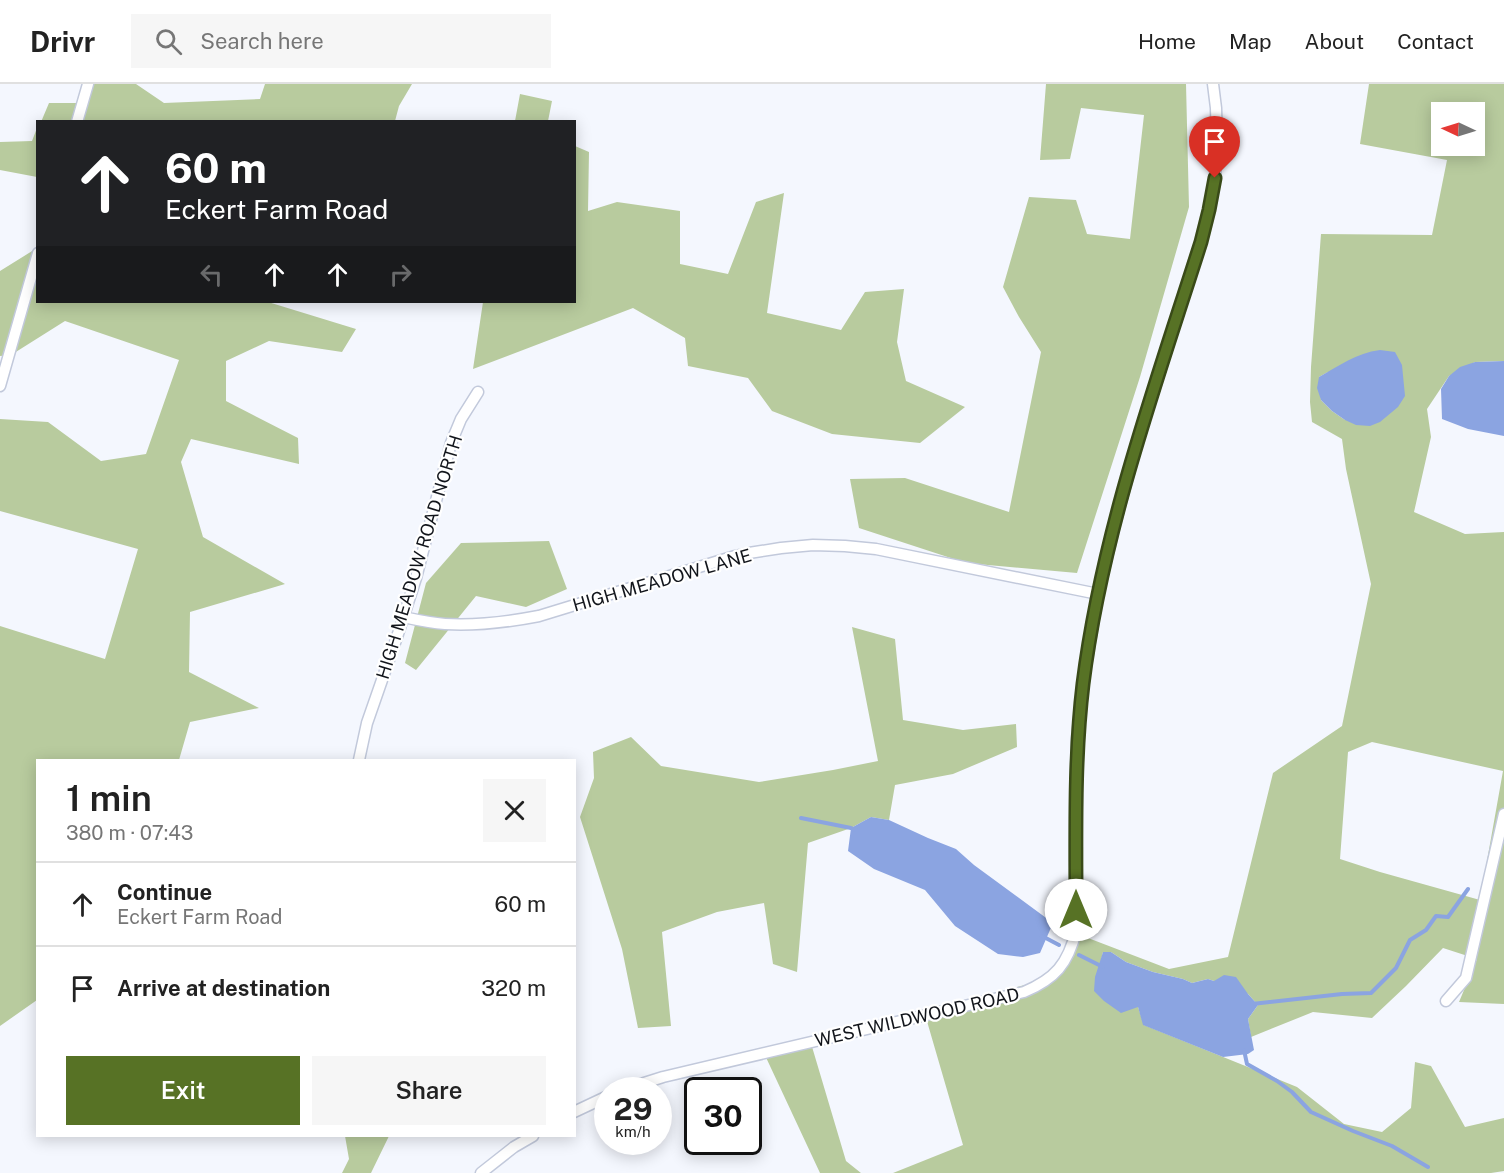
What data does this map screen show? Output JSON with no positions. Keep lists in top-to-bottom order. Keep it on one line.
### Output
{"streets":{"street":["HIGH MEADOW ROAD NORTH","HIGH MEADOW LANE","WEST WILDWOOD ROAD"]},"crossings":[["HIGH MEADOW ROAD NORTH","HIGH MEADOW LANE"],["HIGH MEADOW LANE","WEST WILDWOOD ROAD"]],"north":"left","page":{"header":"Drivr","search":"Search here","nav":["Home","Map","About","Contact"],"turn":["60 m","Eckert Farm Road"],"heading":["1 min","380 m · 07:43"],"list":[{"name":"Continue","note":"Eckert Farm Road","value":"60 m"},{"name":"Arrive at destination","value":"320 m"}],"buttons":["Exit","Share"],"speed":"29 km/h","limit":"30"}}
